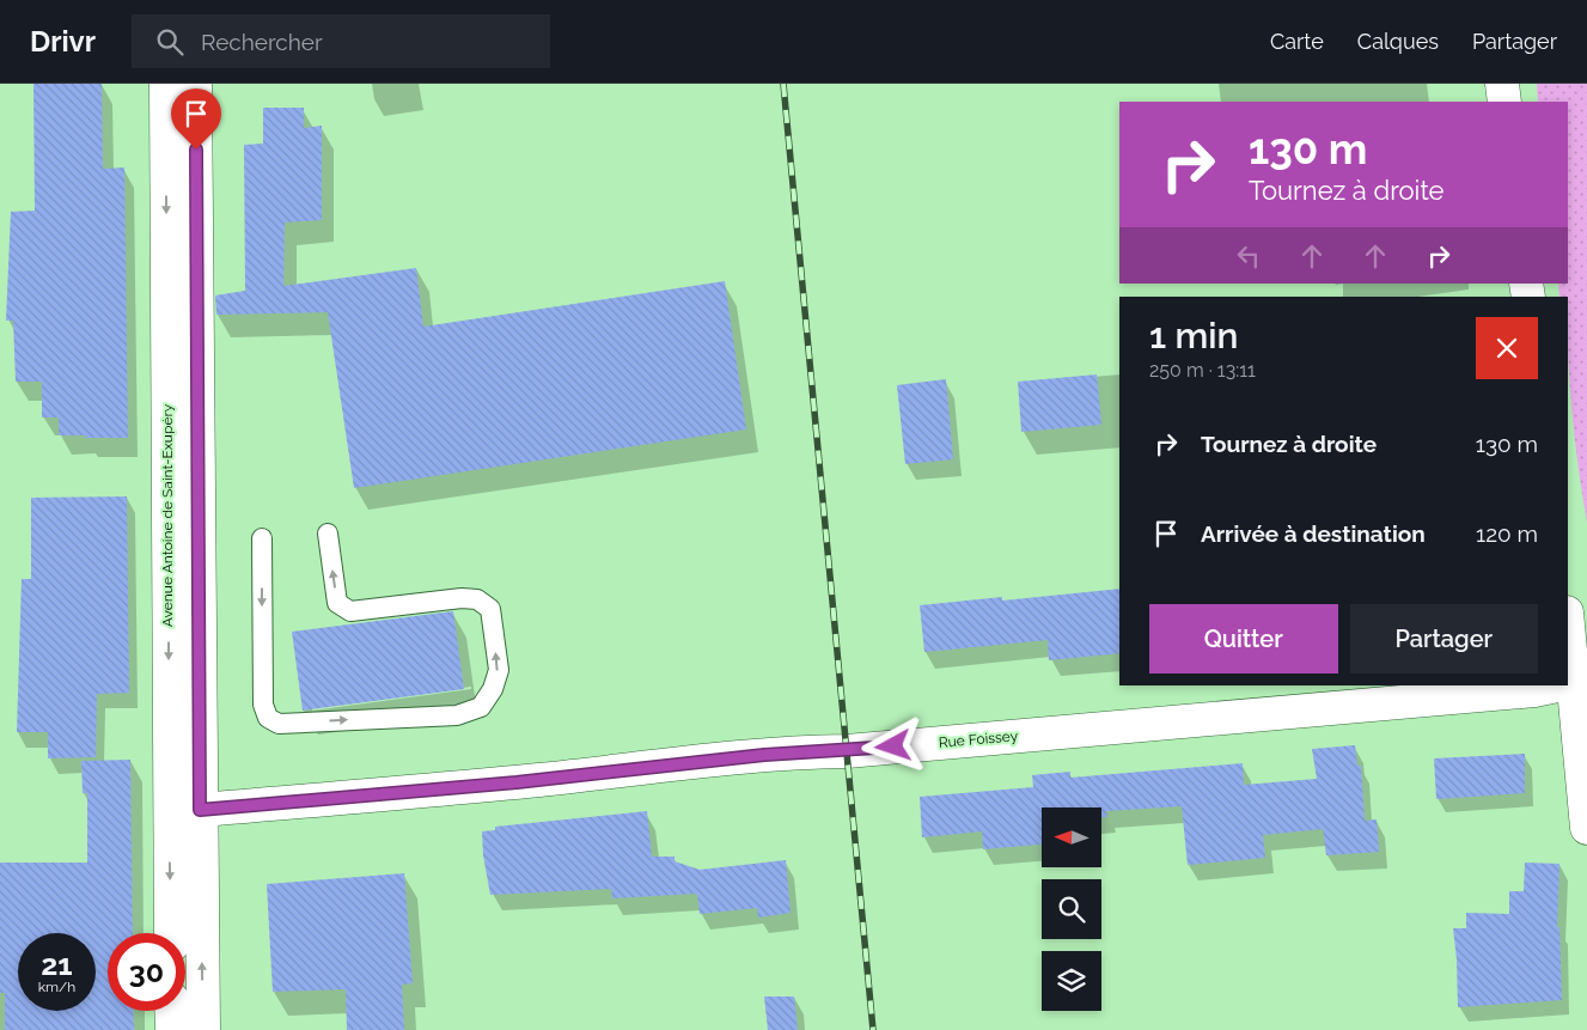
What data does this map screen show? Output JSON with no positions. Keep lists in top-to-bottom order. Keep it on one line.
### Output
{"streets":{"main road":["Avenue Antoine de Saint-Exupéry","Rue Foissey"]},"crossings":[["Avenue Antoine de Saint-Exupéry","Rue Foissey"]],"north":"left","page":{"header":"Drivr","search":"Rechercher","nav":["Carte","Calques","Partager"],"turn":["130 m","Tournez à droite"],"heading":["1 min","250 m · 13:11"],"list":[{"name":"Tournez à droite","value":"130 m"},{"name":"Arrivée à destination","value":"120 m"}],"buttons":["Quitter","Partager"],"speed":"21 km/h","limit":"30"}}
